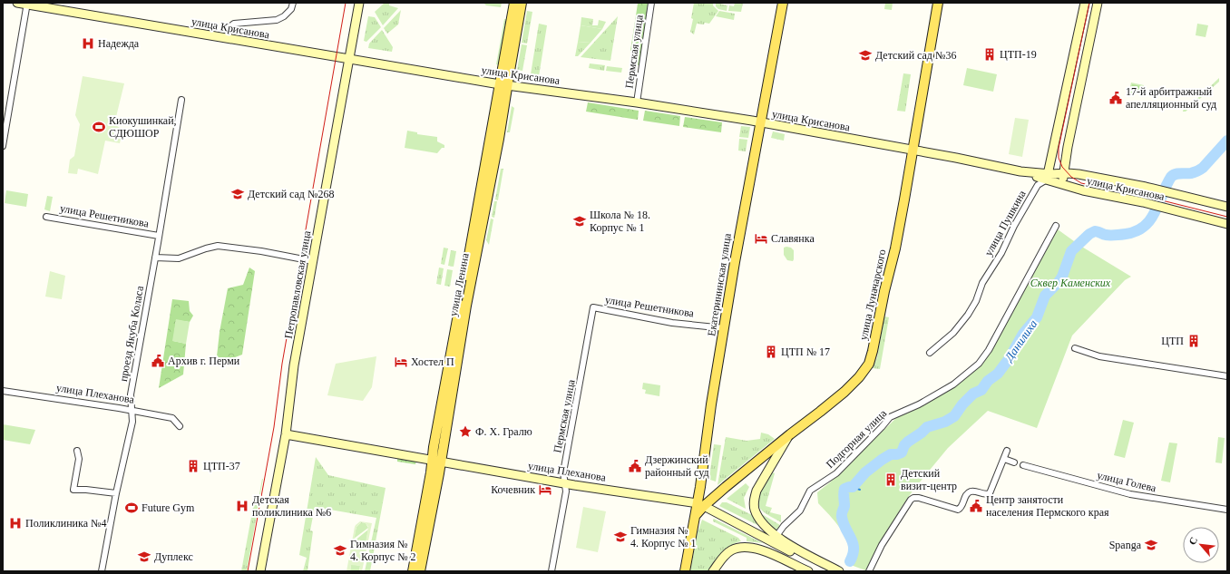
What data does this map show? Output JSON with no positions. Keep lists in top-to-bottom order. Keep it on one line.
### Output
{"streets":{"main road":["улица Крисанова","Петропавловская улица","улица Ленина","Екатерининская улица","улица Луначарского","улица Плеханова"],"street":["Пермская улица","улица Решетникова","улица Пушкина","проезд Якуба Коласа","Подгорная улица","улица Голева"]},"crossings":[["улица Крисанова","Пермская улица"],["улица Крисанова","улица Пушкина"],["улица Крисанова","Петропавловская улица"],["улица Крисанова","улица Ленина"],["улица Крисанова","Екатерининская улица"],["улица Крисанова","улица Луначарского"],["Пермская улица","улица Решетникова"],["Пермская улица","улица Плеханова"],["улица Решетникова","Екатерининская улица"],["улица Решетникова","проезд Якуба Коласа"],["Петропавловская улица","улица Плеханова"],["улица Ленина","улица Плеханова"],["Екатерининская улица","улица Луначарского"],["Екатерининская улица","улица Плеханова"],["улица Луначарского","улица Плеханова"],["проезд Якуба Коласа","улица Плеханова"]],"water":["Данилиха"],"parks":["Сквер Каменских"],"places":{"hospital":["Надежда","Детская поликлиника №6","Поликлиника №4"],"building":["ЦТП-19","ЦТП","ЦТП № 17","ЦТП-37","Детский визит-центр"],"school or university":["Детский сад №36","Детский сад №268","Школа № 18. Корпус № 1","Гимназия № 4. Корпус № 1","Spanga","Гимназия № 4. Корпус № 2","Дуплекс"],"public building":["17-й арбитражный апелляционный суд","Архив г. Перми","Дзержинский районный суд","Центр занятости населения Пермского края"],"sports":["Киокушинкай, СДЮШОР","Future Gym"],"hotel":["Славянка","Хостел П","Кочевник"],"place":["Ф. Х. Гралю"]},"north":"top left"}
